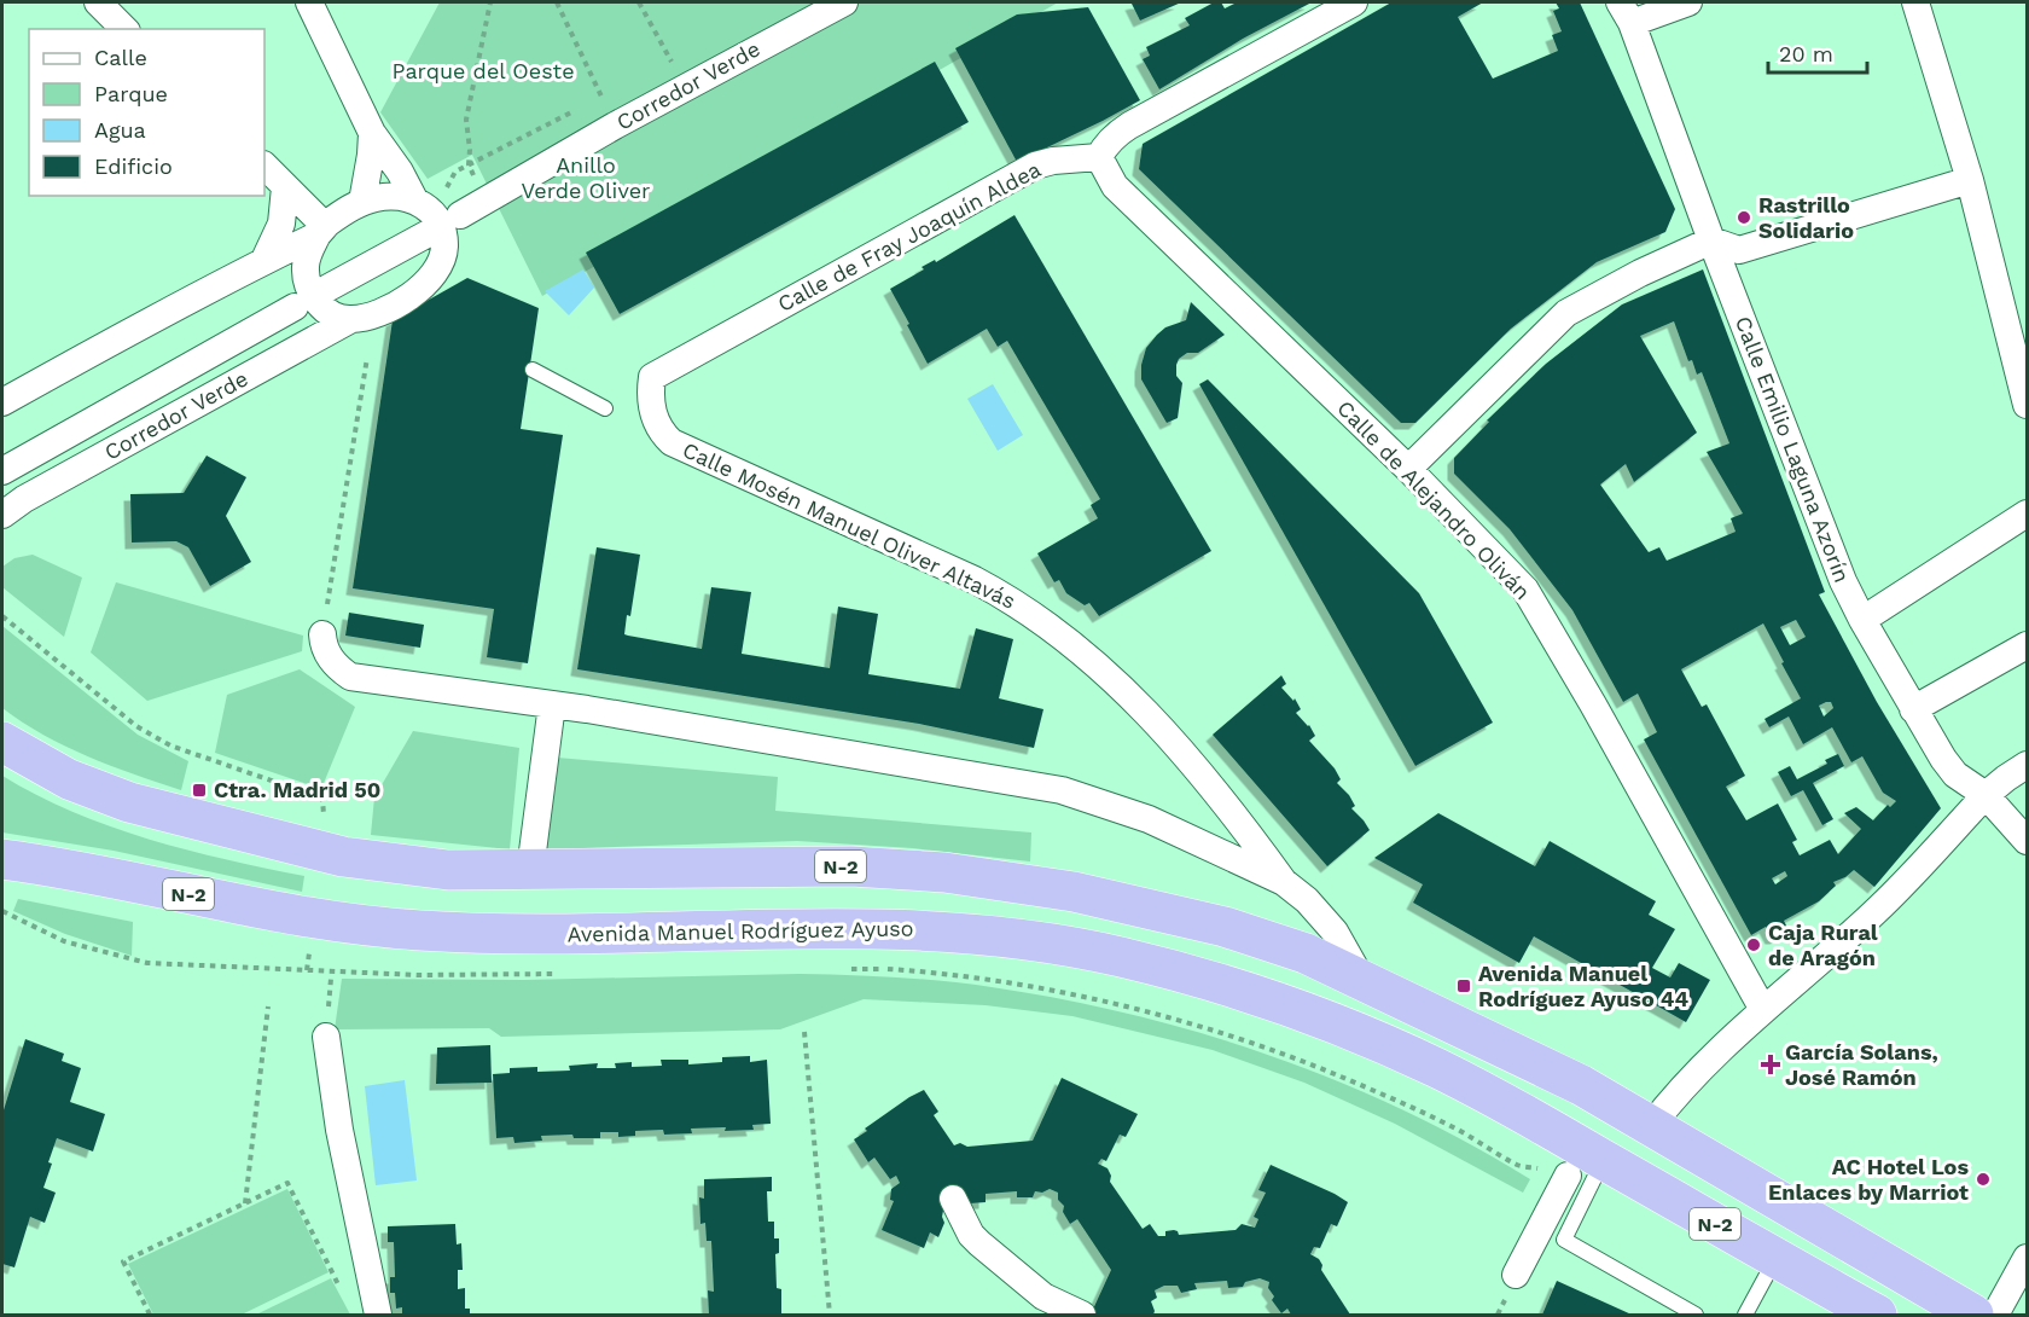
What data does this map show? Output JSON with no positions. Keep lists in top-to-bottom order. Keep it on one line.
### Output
{"streets":{"highway":["N-2","Avenida Manuel Rodríguez Ayuso"],"street":["Corredor Verde","Calle de Fray Joaquín Aldea","Calle Emilio Laguna Azorín","Calle de Alejandro Oliván","Calle Mosén Manuel Oliver Altavás"]},"crossings":[["Calle de Fray Joaquín Aldea","Calle de Alejandro Oliván"],["Calle de Fray Joaquín Aldea","Calle Mosén Manuel Oliver Altavás"]],"parks":["Parque del Oeste","Anillo Verde Oliver"],"places":{"other":["Rastrillo Solidario","Caja Rural de Aragón","AC Hotel Los Enlaces by Marriot"],"transit":["Ctra. Madrid 50","Avenida Manuel Rodríguez Ayuso 44"],"health":["García Solans, José Ramón"]},"legend":["Calle","Parque","Agua","Edificio"],"scale_bar":"20 m"}
